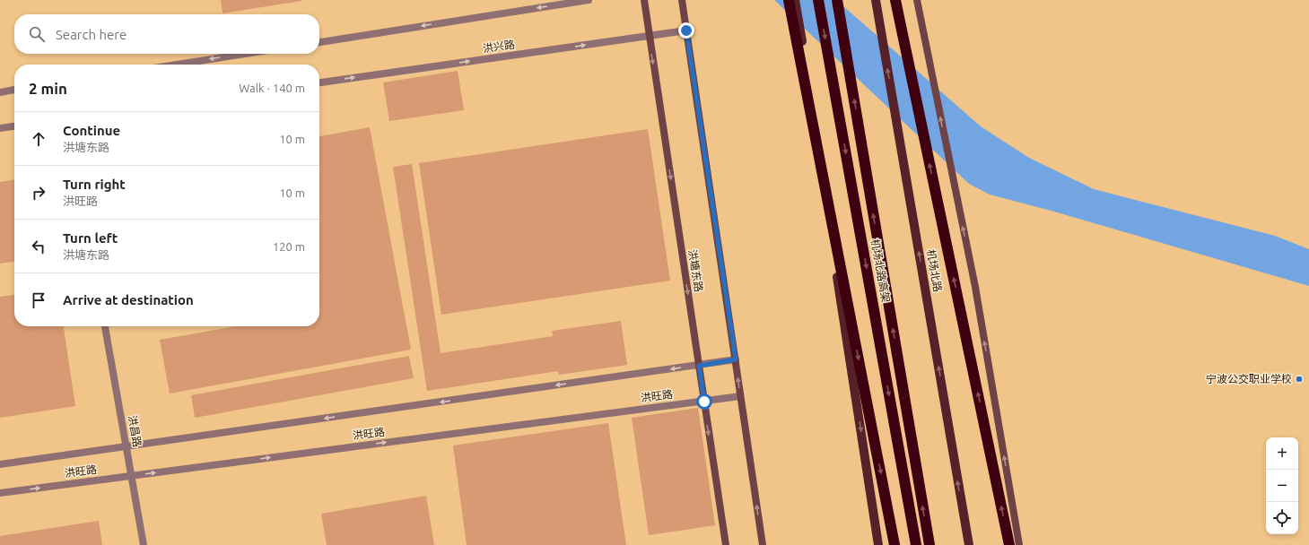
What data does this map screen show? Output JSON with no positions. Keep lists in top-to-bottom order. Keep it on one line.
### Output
{"streets":{"highway":["机场北路高架"],"main road":["洪塘东路","机场北路"],"street":["洪兴路","洪旺路","洪昌路"]},"crossings":[["洪兴路","洪塘东路"],["洪塘东路","洪旺路"],["洪旺路","洪昌路"]],"places":["宁波公交职业学校"],"page":{"search":"Search here","heading":["2 min","Walk · 140 m"],"list":[["Continue","洪塘东路","10 m"],["Turn right","洪旺路","10 m"],["Turn left","洪塘东路","120 m"],"Arrive at destination"],"map_buttons":["+","−"]}}
